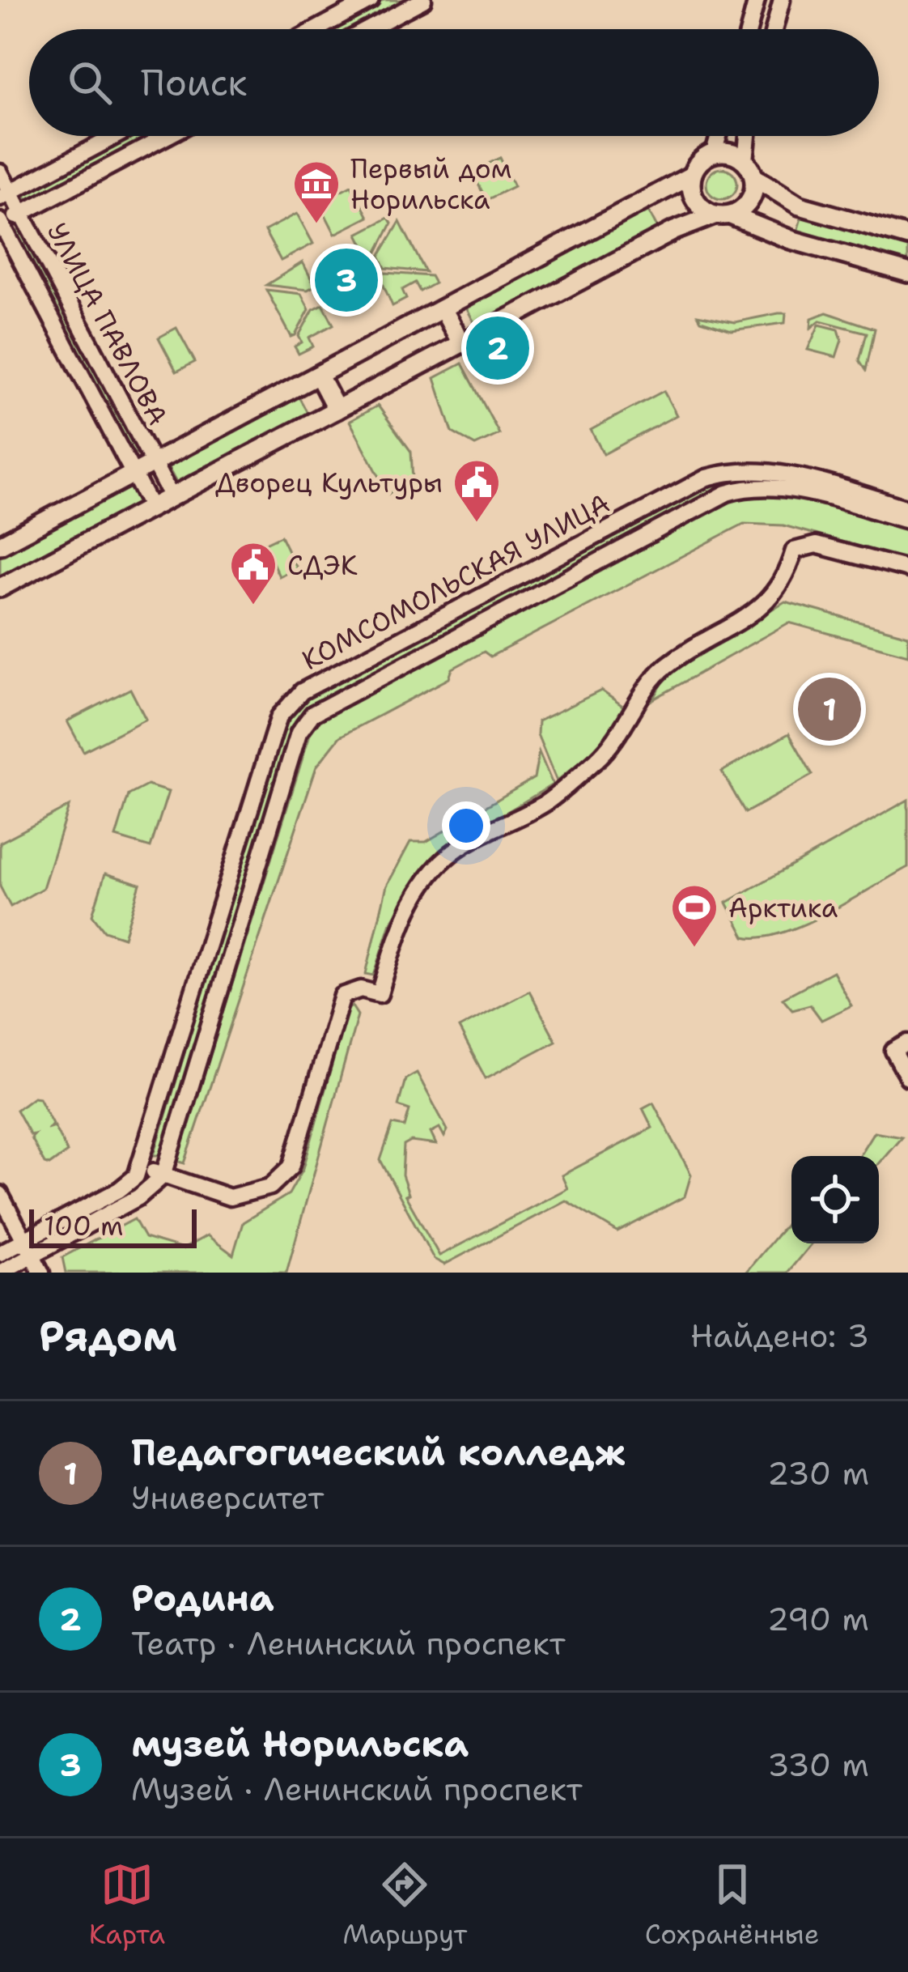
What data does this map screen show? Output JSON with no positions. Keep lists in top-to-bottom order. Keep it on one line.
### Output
{"streets":{"street":["УЛИЦА ПАВЛОВА","КОМСОМОЛЬСКАЯ УЛИЦА"]},"places":{"museum":["Первый дом Норильска"],"public building":["Дворец Культуры","СДЭК"],"sports":["Арктика"]},"scale_bar":"100 m","page":{"search":"Поиск","pins":["3","2","1"],"scale":"100 m","heading":["Рядом","Найдено: 3"],"list":[{"mark":"1","name":"Педагогический колледж","note":"Университет","value":"230 m"},{"mark":"2","name":"Родина","note":"Театр · Ленинский проспект","value":"290 m"},{"mark":"3","name":"музей Норильска","note":"Музей · Ленинский проспект","value":"330 m"}],"nav":["Карта","Маршрут","Сохранённые"]}}
